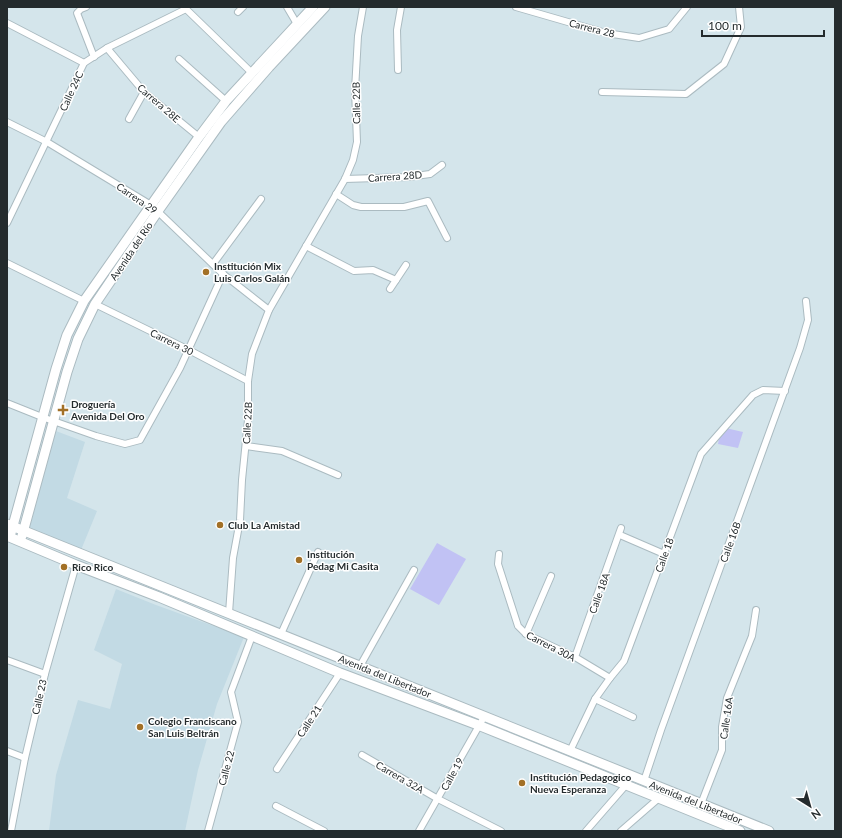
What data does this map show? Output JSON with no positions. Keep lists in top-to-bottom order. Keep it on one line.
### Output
{"streets":{"main road":["Avenida del Río","Avenida del Libertador"],"street":["Carrera 28","Calle 24C","Carrera 28E","Calle 22B","Carrera 28D","Carrera 29","Carrera 30","Calle 16B","Calle 18","Calle 18A","Carrera 30A","Calle 23","Calle 16A","Calle 21","Calle 22","Calle 19","Carrera 32A"]},"crossings":[["Calle 24C","Carrera 28E"],["Calle 24C","Carrera 29"],["Carrera 28E","Avenida del Río"],["Calle 22B","Carrera 28D"],["Calle 22B","Carrera 29"],["Calle 22B","Carrera 30"],["Calle 22B","Avenida del Libertador"],["Carrera 29","Avenida del Río"],["Avenida del Río","Carrera 30"],["Avenida del Río","Avenida del Libertador"],["Calle 16B","Calle 18"],["Calle 16B","Avenida del Libertador"],["Calle 18","Carrera 30A"],["Calle 18","Avenida del Libertador"],["Calle 18A","Carrera 30A"],["Avenida del Libertador","Calle 23"],["Avenida del Libertador","Calle 16A"],["Avenida del Libertador","Calle 21"],["Avenida del Libertador","Calle 22"],["Avenida del Libertador","Calle 19"],["Calle 19","Carrera 32A"]],"places":{"other":["Institución Mix Luis Carlos Galán","Club La Amistad","Institución Pedag Mi Casita","Rico Rico","Colegio Franciscano San Luis Beltrán","Institución Pedagogico Nueva Esperanza"],"health":["Droguería Avenida Del Oro"]},"scale_bar":"100 m","north":"bottom right"}
